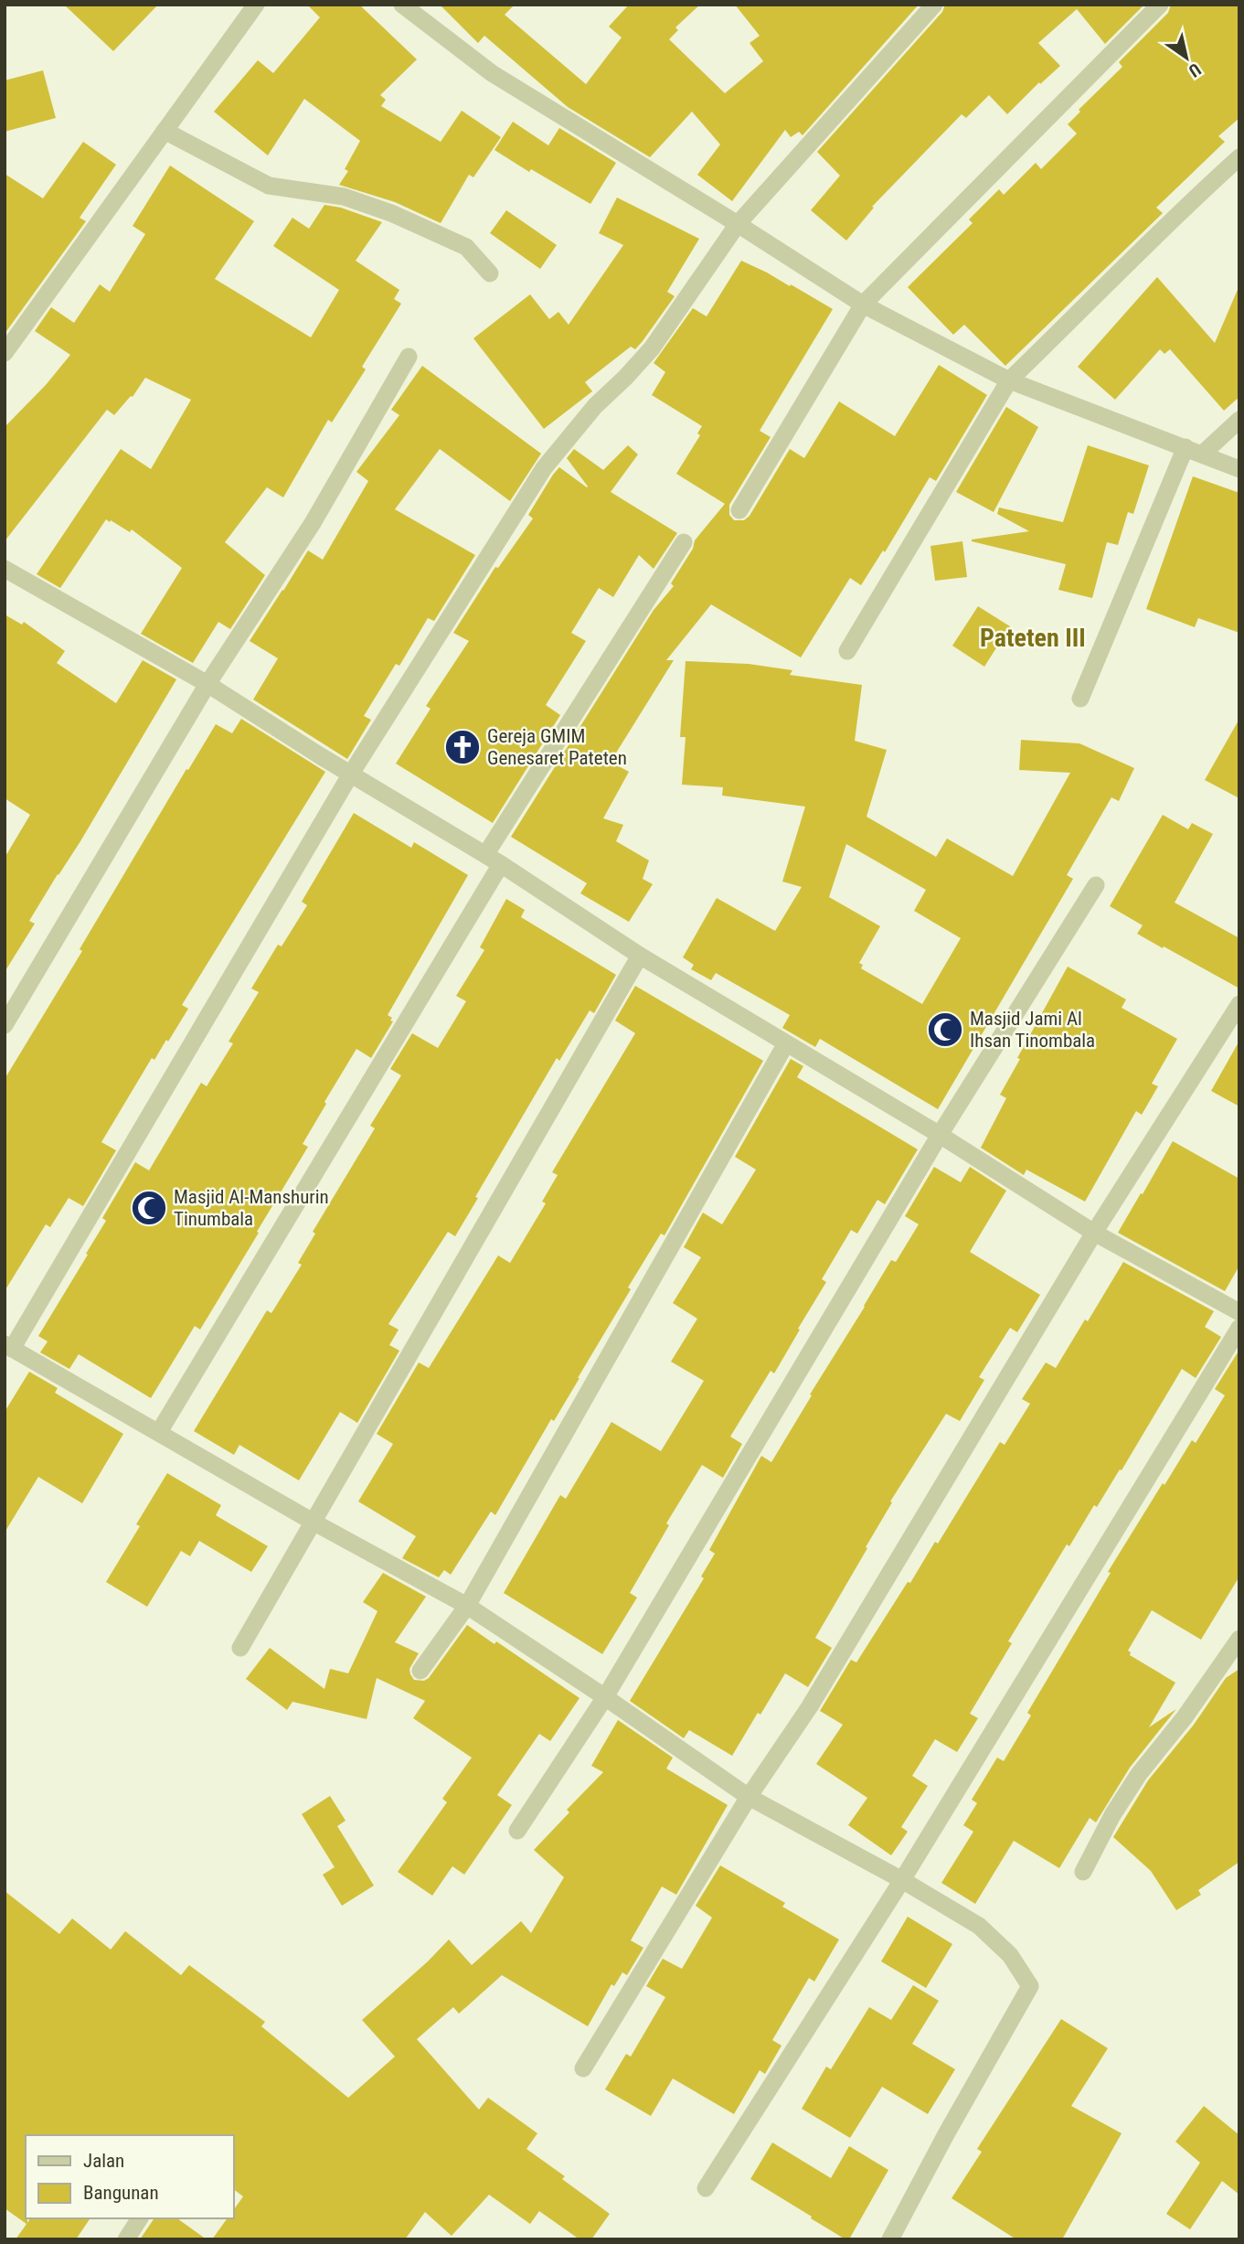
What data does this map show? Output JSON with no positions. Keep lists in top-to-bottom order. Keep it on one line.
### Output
{"districts":["Pateten III"],"places":{"church":["Gereja GMIM Genesaret Pateten"],"mosque":["Masjid Jami Al Ihsan Tinombala","Masjid Al-Manshurin Tinumbala"]},"legend":["Jalan","Bangunan"],"north":"bottom right"}
